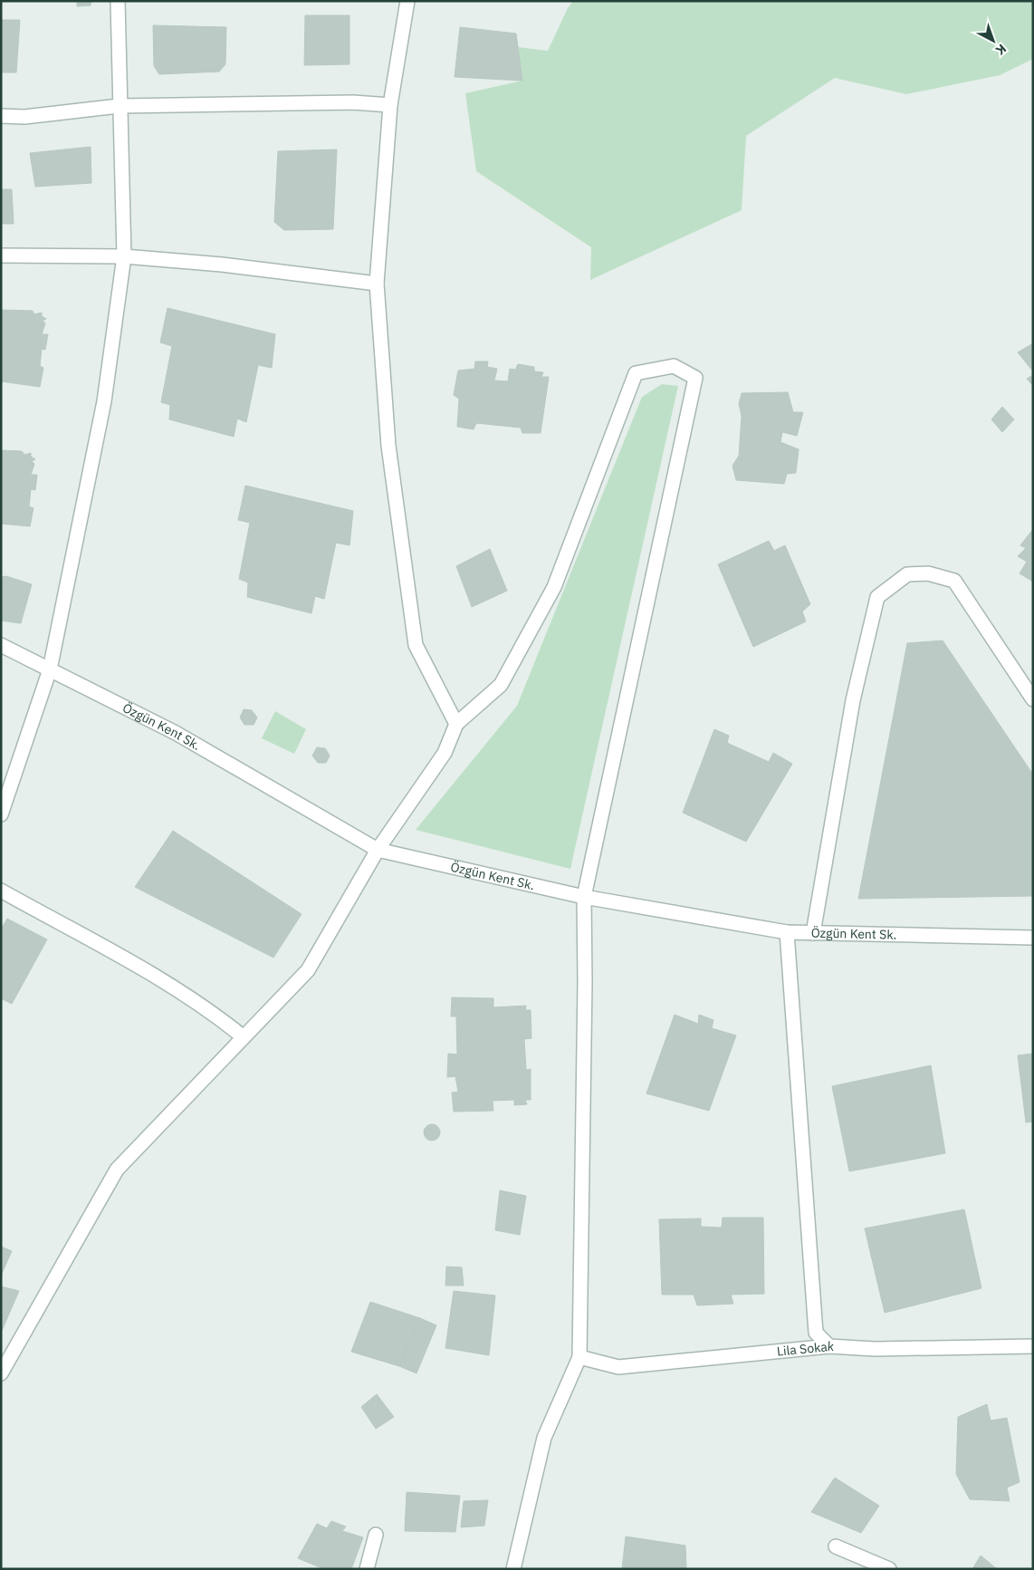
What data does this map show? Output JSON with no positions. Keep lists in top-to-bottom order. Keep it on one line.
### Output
{"streets":{"street":["Özgün Kent Sk.","Lila Sokak"]},"north":"bottom right"}
